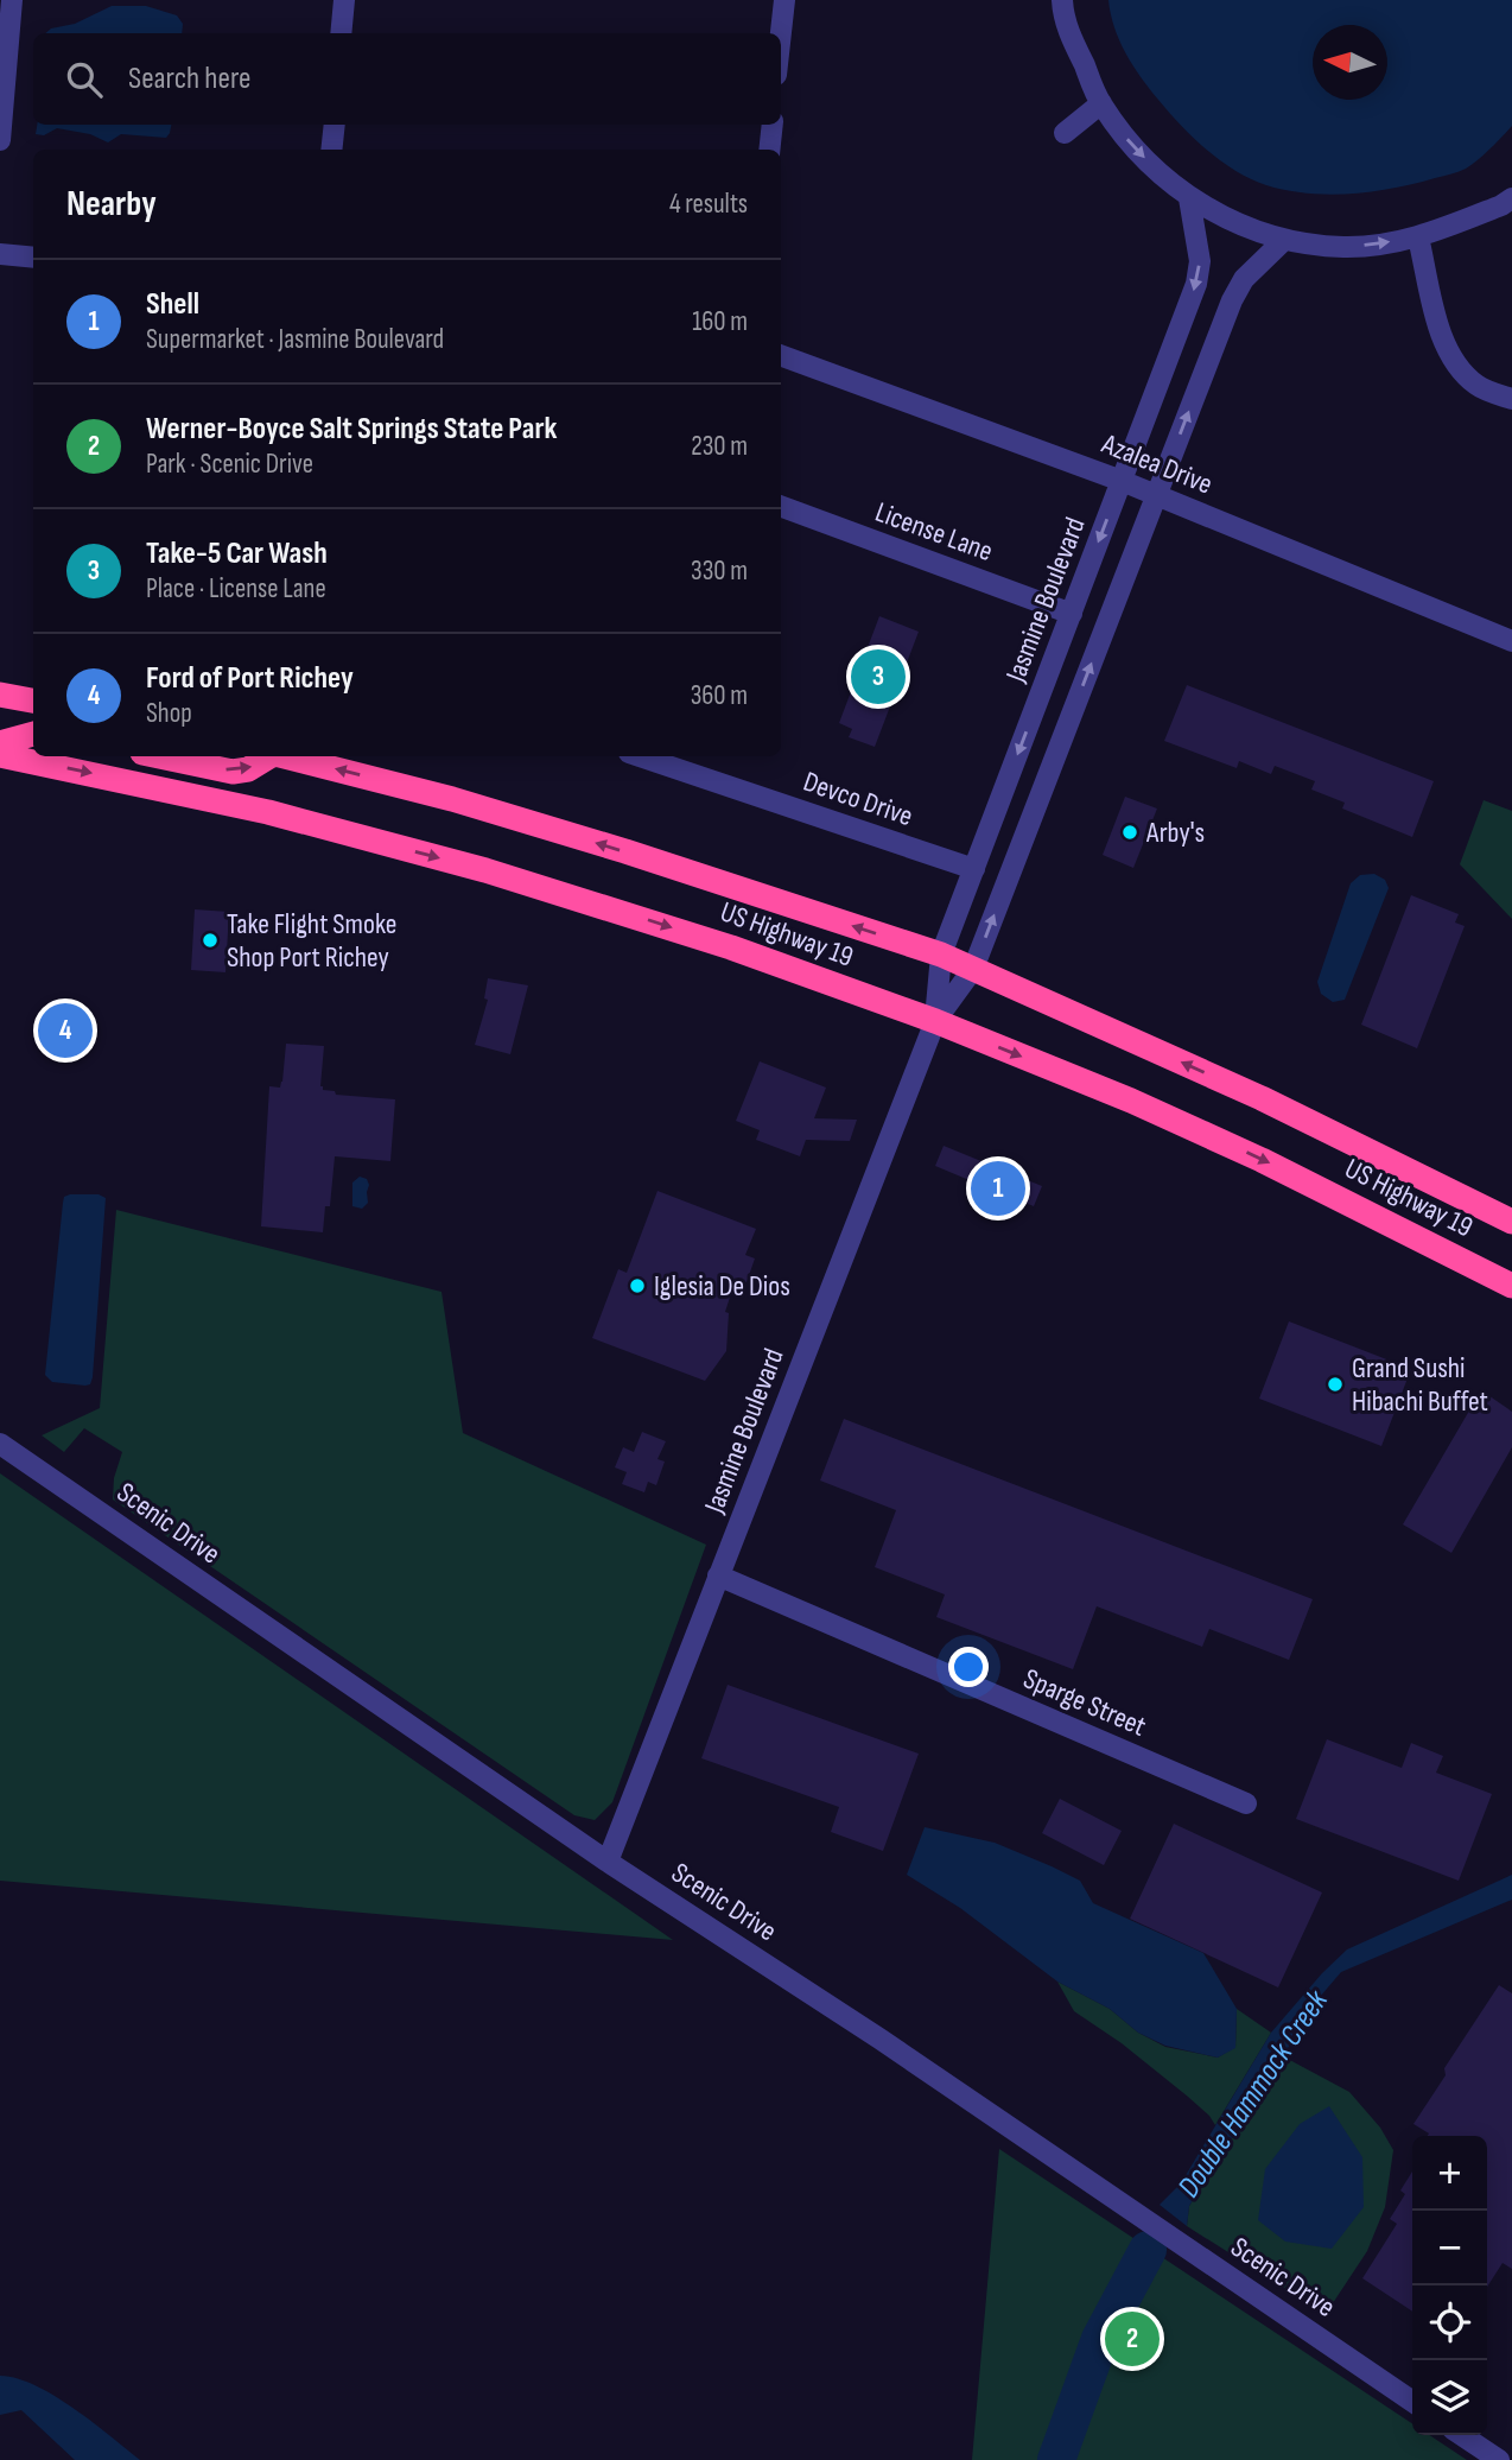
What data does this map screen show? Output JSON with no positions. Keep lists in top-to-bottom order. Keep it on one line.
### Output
{"streets":{"highway":["US Highway 19"],"street":["Azalea Drive","License Lane","Jasmine Boulevard","Devco Drive","Scenic Drive","Sparge Street"]},"crossings":[["Azalea Drive","Jasmine Boulevard"],["License Lane","Jasmine Boulevard"],["Jasmine Boulevard","Devco Drive"],["Jasmine Boulevard","US Highway 19"],["Jasmine Boulevard","Scenic Drive"],["Jasmine Boulevard","Sparge Street"]],"water":["Double Hammock Creek"],"places":["Arby's","Take Flight Smoke Shop Port Richey","Iglesia De Dios","Grand Sushi Hibachi Buffet"],"north":"left","page":{"search":"Search here","heading":["Nearby","4 results"],"list":[{"mark":"1","name":"Shell","note":"Supermarket · Jasmine Boulevard","value":"160 m"},{"mark":"2","name":"Werner-Boyce Salt Springs State Park","note":"Park · Scenic Drive","value":"230 m"},{"mark":"3","name":"Take-5 Car Wash","note":"Place · License Lane","value":"330 m"},{"mark":"4","name":"Ford of Port Richey","note":"Shop","value":"360 m"}],"pins":["3","4","1","2"],"map_buttons":["+","−"]}}
